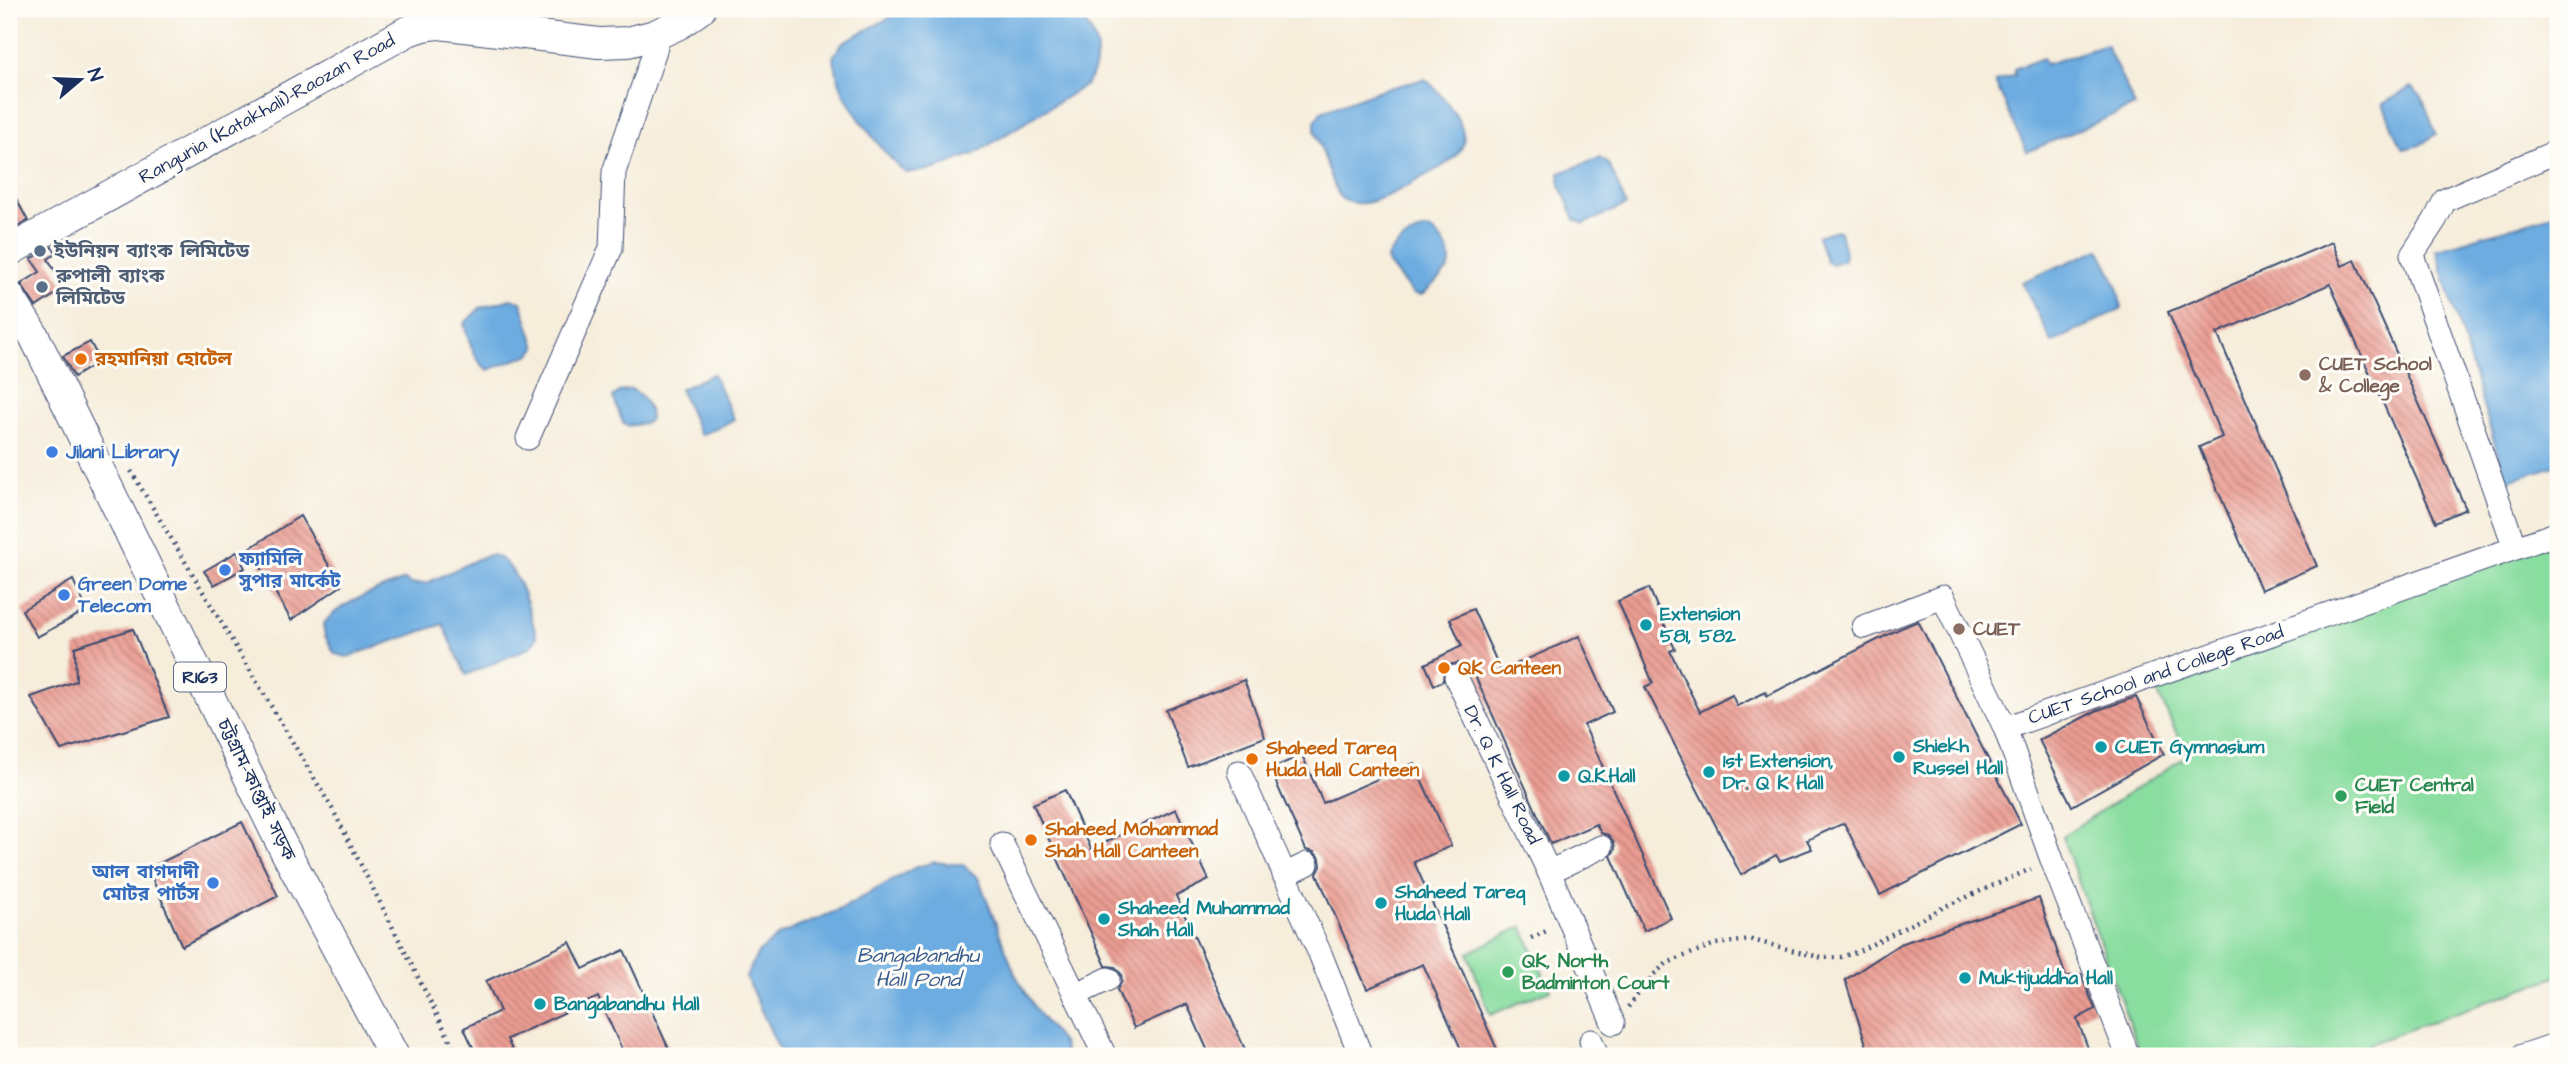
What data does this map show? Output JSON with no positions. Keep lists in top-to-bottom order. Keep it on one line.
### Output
{"streets":{"main road":["Rangunia (Katakhali)-Raozan Road","R163","চট্টগ্রাম-কাপ্তাই সড়ক"],"street":["CUET School and College Road","Dr. Q K Hall Road"]},"water":["Bangabandhu Hall Pond"],"places":["ইউনিয়ন ব্যাংক লিমিটেড","রুপালী ব্যাংক লিমিটেড","রহমানিয়া হোটেল","CUET School & College","Jilani Library","ফ্যামিলি সুপার মার্কেট","Green Dome Telecom","Extension 581, 582","CUET","QK Canteen","CUET Gymnasium","Shiekh Russel Hall","Shaheed Tareq Huda Hall Canteen","1st Extension, Dr. Q K Hall","Q.K.Hall","CUET Central Field","Shaheed Mohammad Shah Hall Canteen","আল বাগদাদী মোটর পার্টস","Shaheed Tareq Huda Hall","Shaheed Muhammad Shah Hall","QK, North Badminton Court","Muktijuddha Hall","Bangabandhu Hall"],"north":"right"}
